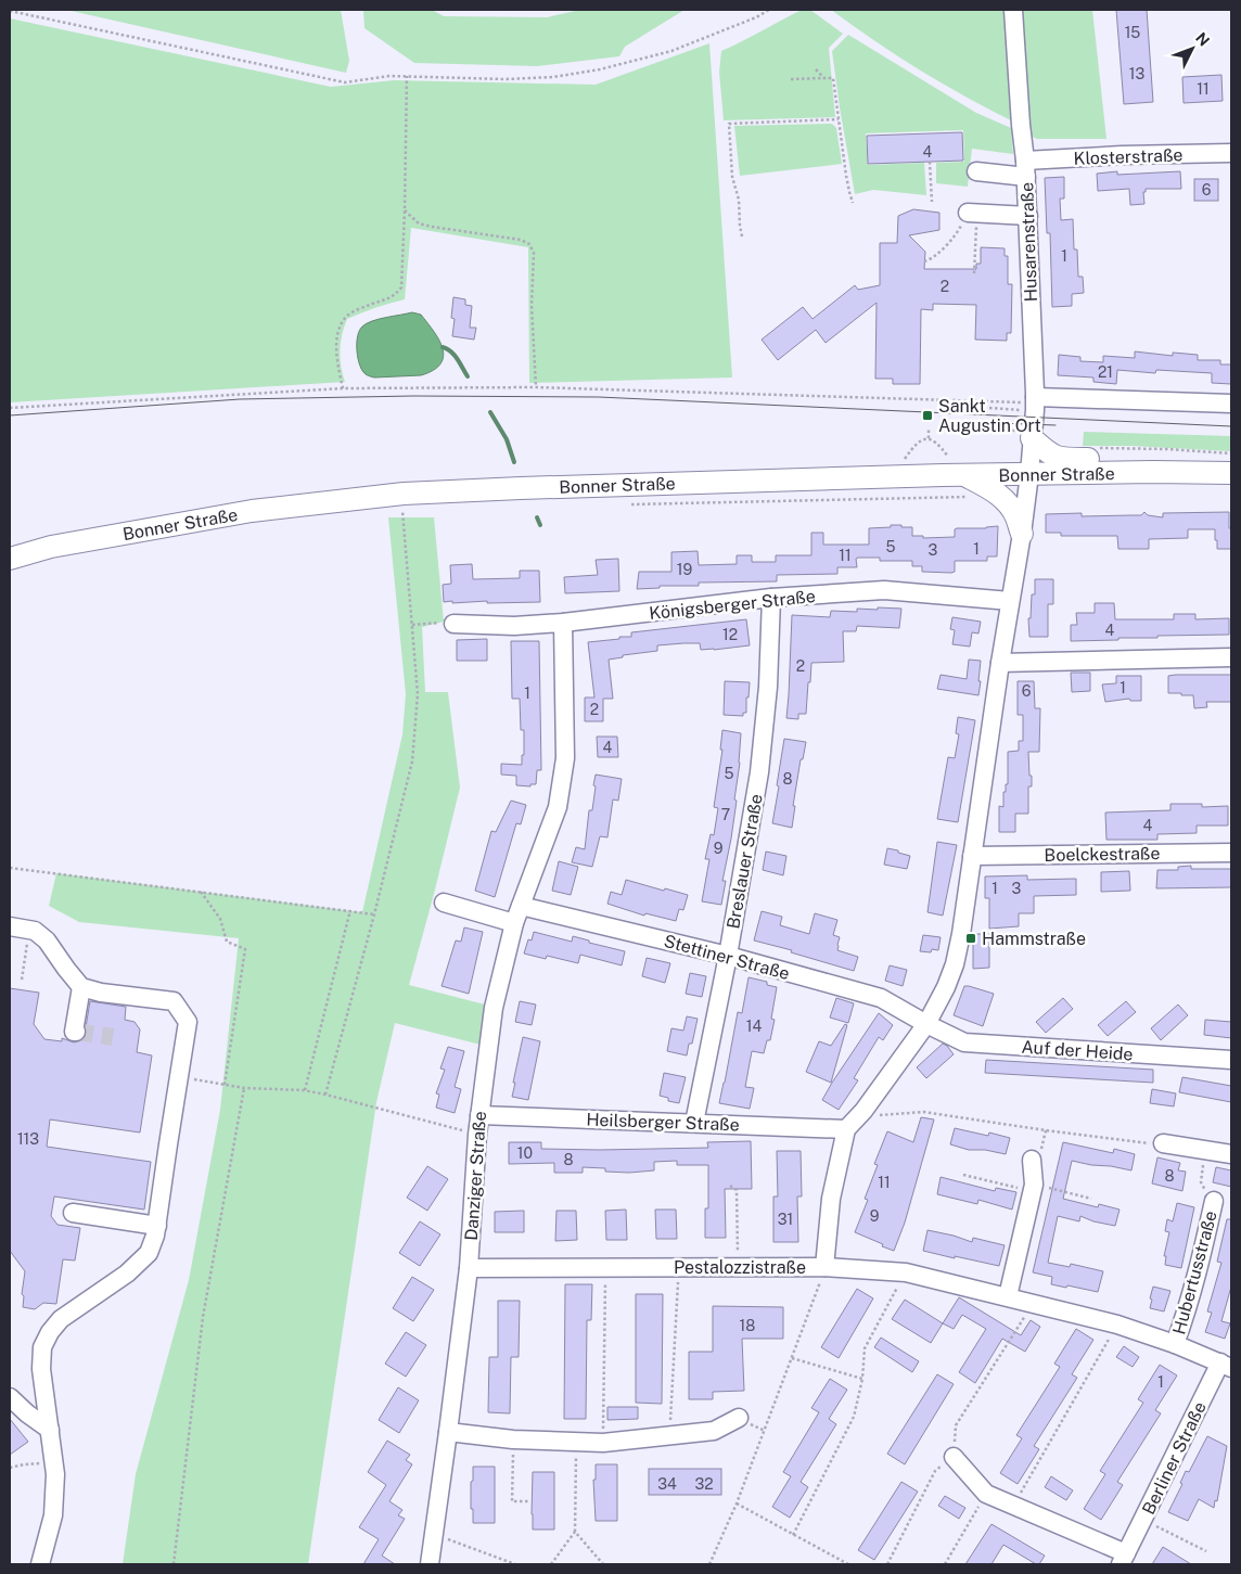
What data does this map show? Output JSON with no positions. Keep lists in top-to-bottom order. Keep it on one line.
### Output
{"streets":{"main road":["Bonner Straße"],"street":["Klosterstraße","Husarenstraße","Königsberger Straße","Boelckestraße","Breslauer Straße","Stettiner Straße","Auf der Heide","Heilsberger Straße","Danziger Straße","Pestalozzistraße","Hubertusstraße","Berliner Straße"]},"crossings":[["Klosterstraße","Husarenstraße"],["Husarenstraße","Bonner Straße"],["Königsberger Straße","Breslauer Straße"],["Königsberger Straße","Danziger Straße"],["Breslauer Straße","Stettiner Straße"],["Breslauer Straße","Heilsberger Straße"],["Stettiner Straße","Auf der Heide"],["Stettiner Straße","Danziger Straße"],["Heilsberger Straße","Danziger Straße"],["Danziger Straße","Pestalozzistraße"],["Pestalozzistraße","Hubertusstraße"],["Pestalozzistraße","Berliner Straße"]],"places":{"transit":["Sankt Augustin Ort","Hammstraße"]},"house_numbers":["15","13","11","4","6","1","2","21","5","1","3","11","19","4","12","2","1","6","1","2","4","5","8","7","4","9","1","3","14","113","10","8","8","11","9","31","18","1","34","32"],"north":"top right"}
